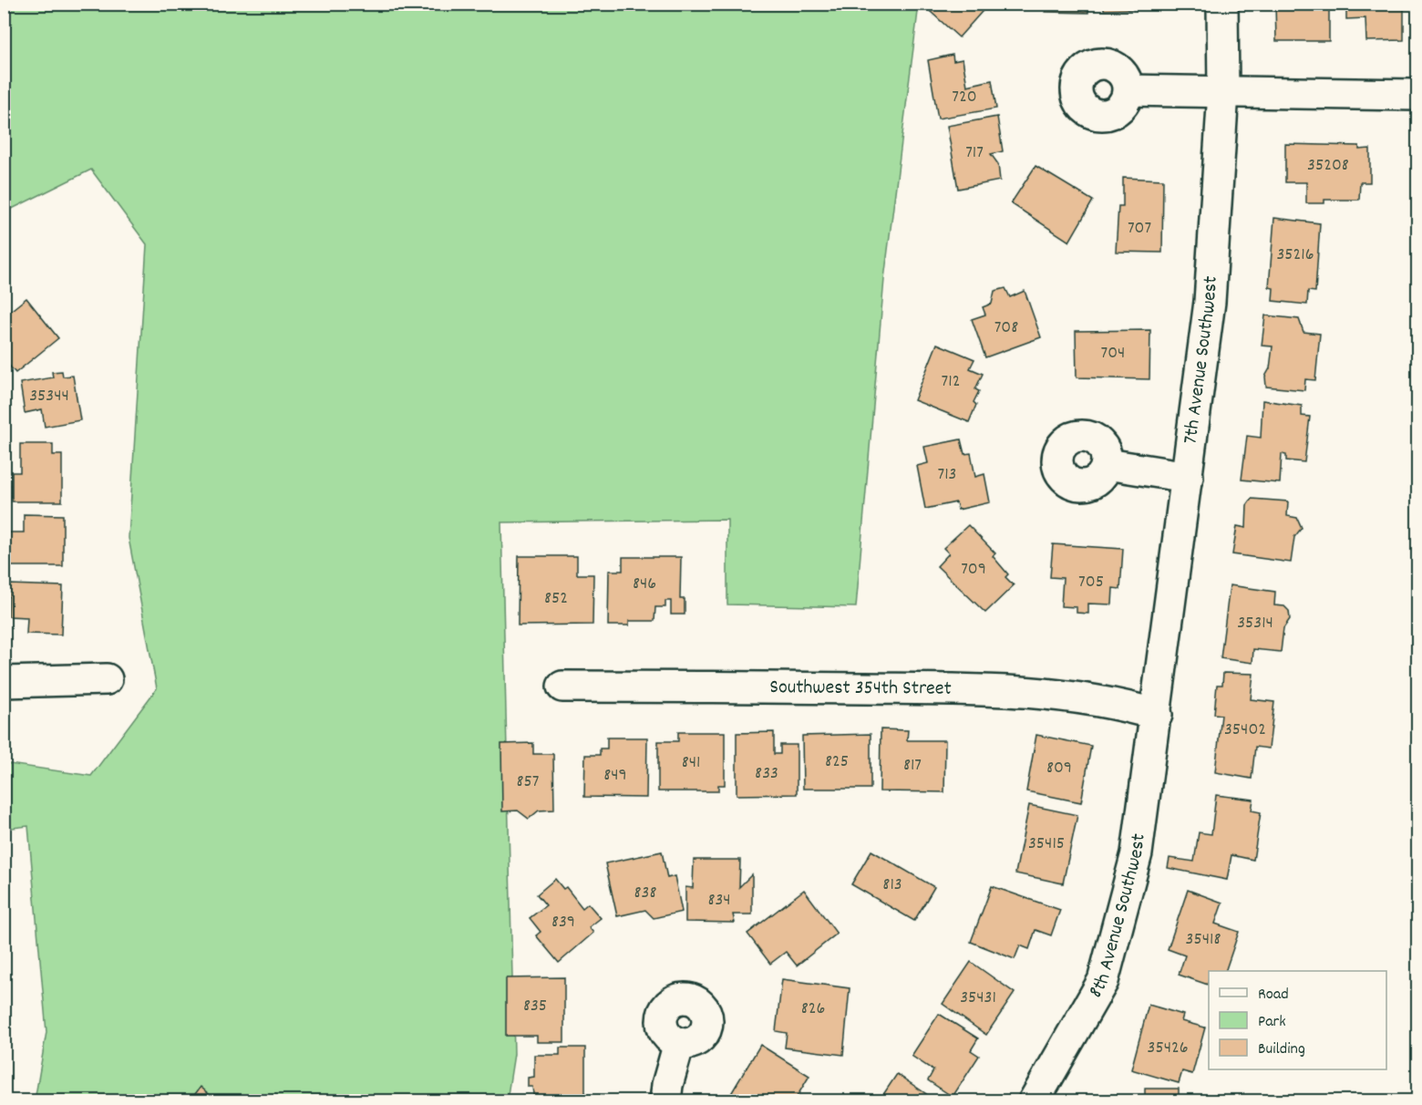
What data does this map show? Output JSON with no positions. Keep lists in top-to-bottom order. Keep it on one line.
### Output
{"streets":{"street":["7th Avenue Southwest","Southwest 354th Street","8th Avenue Southwest"]},"crossings":[["7th Avenue Southwest","Southwest 354th Street"],["7th Avenue Southwest","8th Avenue Southwest"],["Southwest 354th Street","8th Avenue Southwest"]],"house_numbers":["720","717","35208","707","35216","708","704","712","35344","713","709","705","846","852","35314","35402","825","841","817","809","833","849","857","35415","813","838","834","839","35418","35431","835","826","35426"],"legend":["Road","Park","Building"]}
